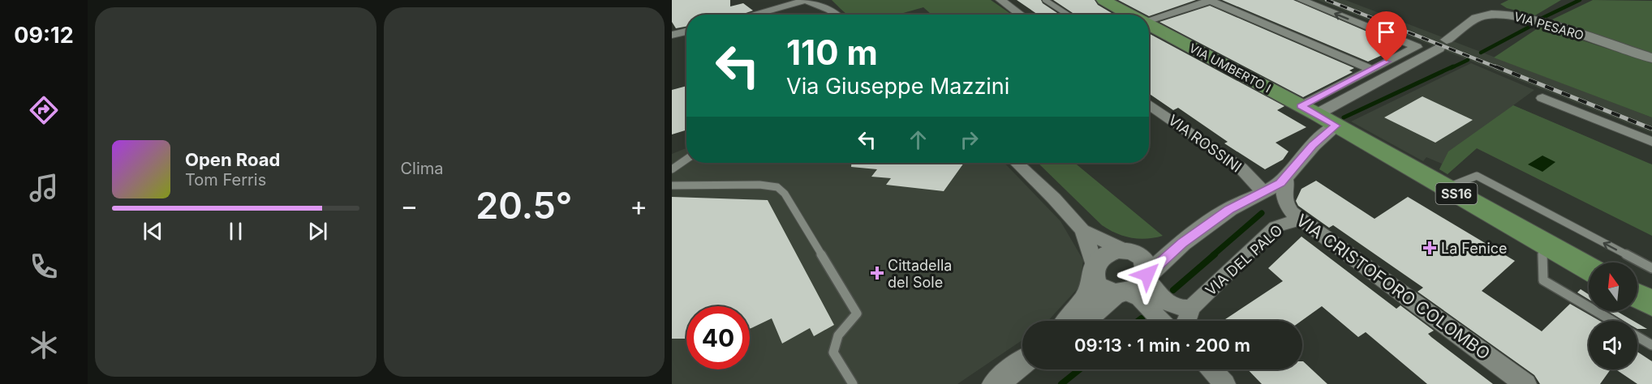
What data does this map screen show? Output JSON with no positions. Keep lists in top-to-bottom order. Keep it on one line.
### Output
{"streets":{"main road":["VIA UMBERTO I","SS16"],"street":["VIA PESARO","VIA ROSSINI","VIA DEL PALO","VIA CRISTOFORO COLOMBO"]},"crossings":[["VIA PESARO","VIA UMBERTO I"],["VIA PESARO","SS16"],["VIA UMBERTO I","SS16"],["VIA DEL PALO","VIA CRISTOFORO COLOMBO"]],"places":{"health":["La Fenice","Cittadella del Sole"]},"north":"top","page":{"tabs":"09:12","tile":"Clima","turn":["110 m","Via Giuseppe Mazzini"],"song":["Open Road","Tom Ferris"],"heat":["−","20.5°","+"],"limit":"40","trip":"09:13 · 1 min · 200 m"}}
